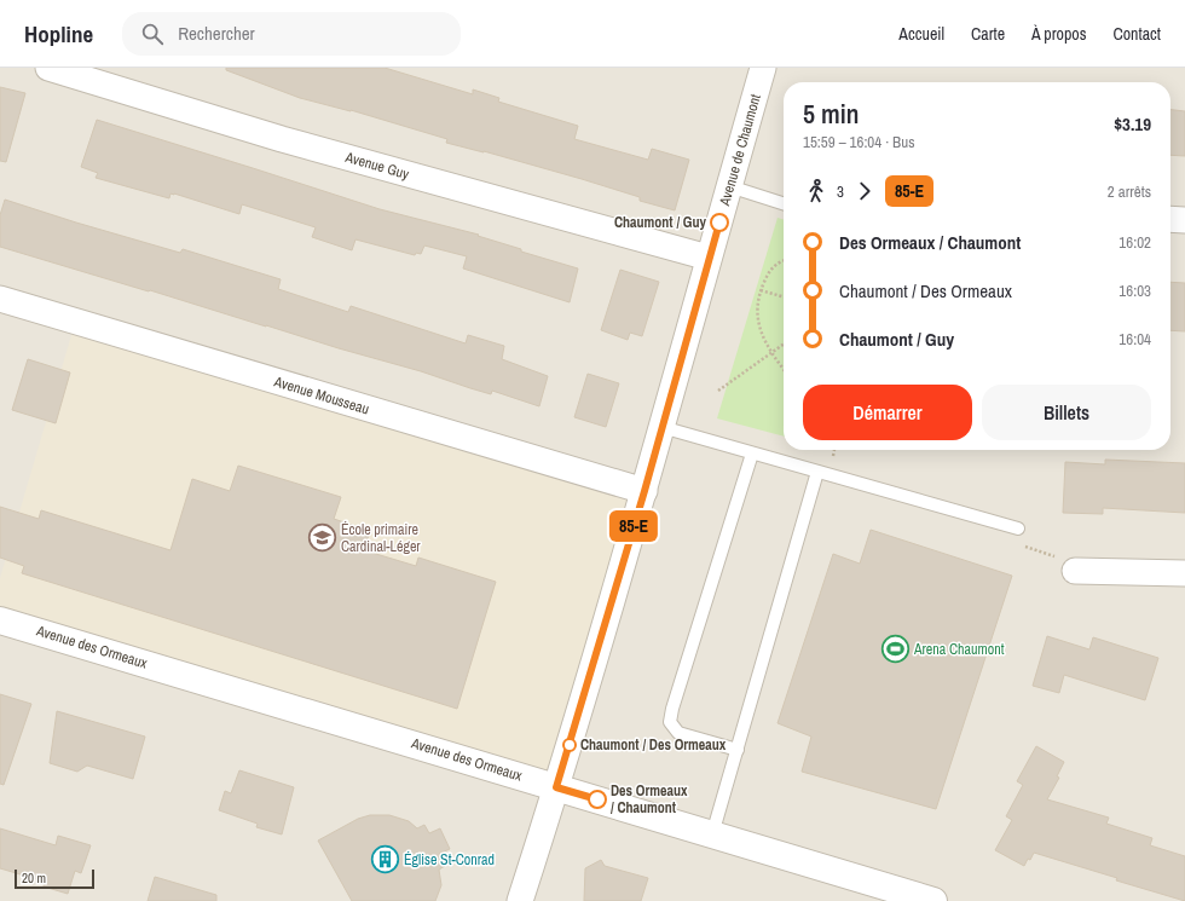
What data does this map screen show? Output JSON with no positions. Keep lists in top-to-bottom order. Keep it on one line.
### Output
{"streets":{"street":["Avenue de Chaumont","Avenue Guy","Avenue Mousseau","Avenue des Ormeaux"]},"crossings":[["Avenue de Chaumont","Avenue Guy"],["Avenue de Chaumont","Avenue Mousseau"],["Avenue de Chaumont","Avenue des Ormeaux"]],"places":{"other":["Chaumont / Guy","Chaumont / Des Ormeaux","Des Ormeaux / Chaumont"],"school or university":["École primaire Cardinal-Léger"],"sports":["Arena Chaumont"],"building":["Église St-Conrad"]},"lines":["bus line 85-E"],"scale_bar":"20 m","page":{"header":"Hopline","search":"Rechercher","nav":["Accueil","Carte","À propos","Contact"],"on_map":"85-E","heading":["5 min","15:59 – 16:04 · Bus","$3.19"],"legs":["3","85-E","2 arrêts"],"list":[{"name":"Des Ormeaux / Chaumont","value":"16:02"},{"name":"Chaumont / Des Ormeaux","value":"16:03"},{"name":"Chaumont / Guy","value":"16:04"}],"buttons":["Démarrer","Billets"],"scale":"20 m"}}
